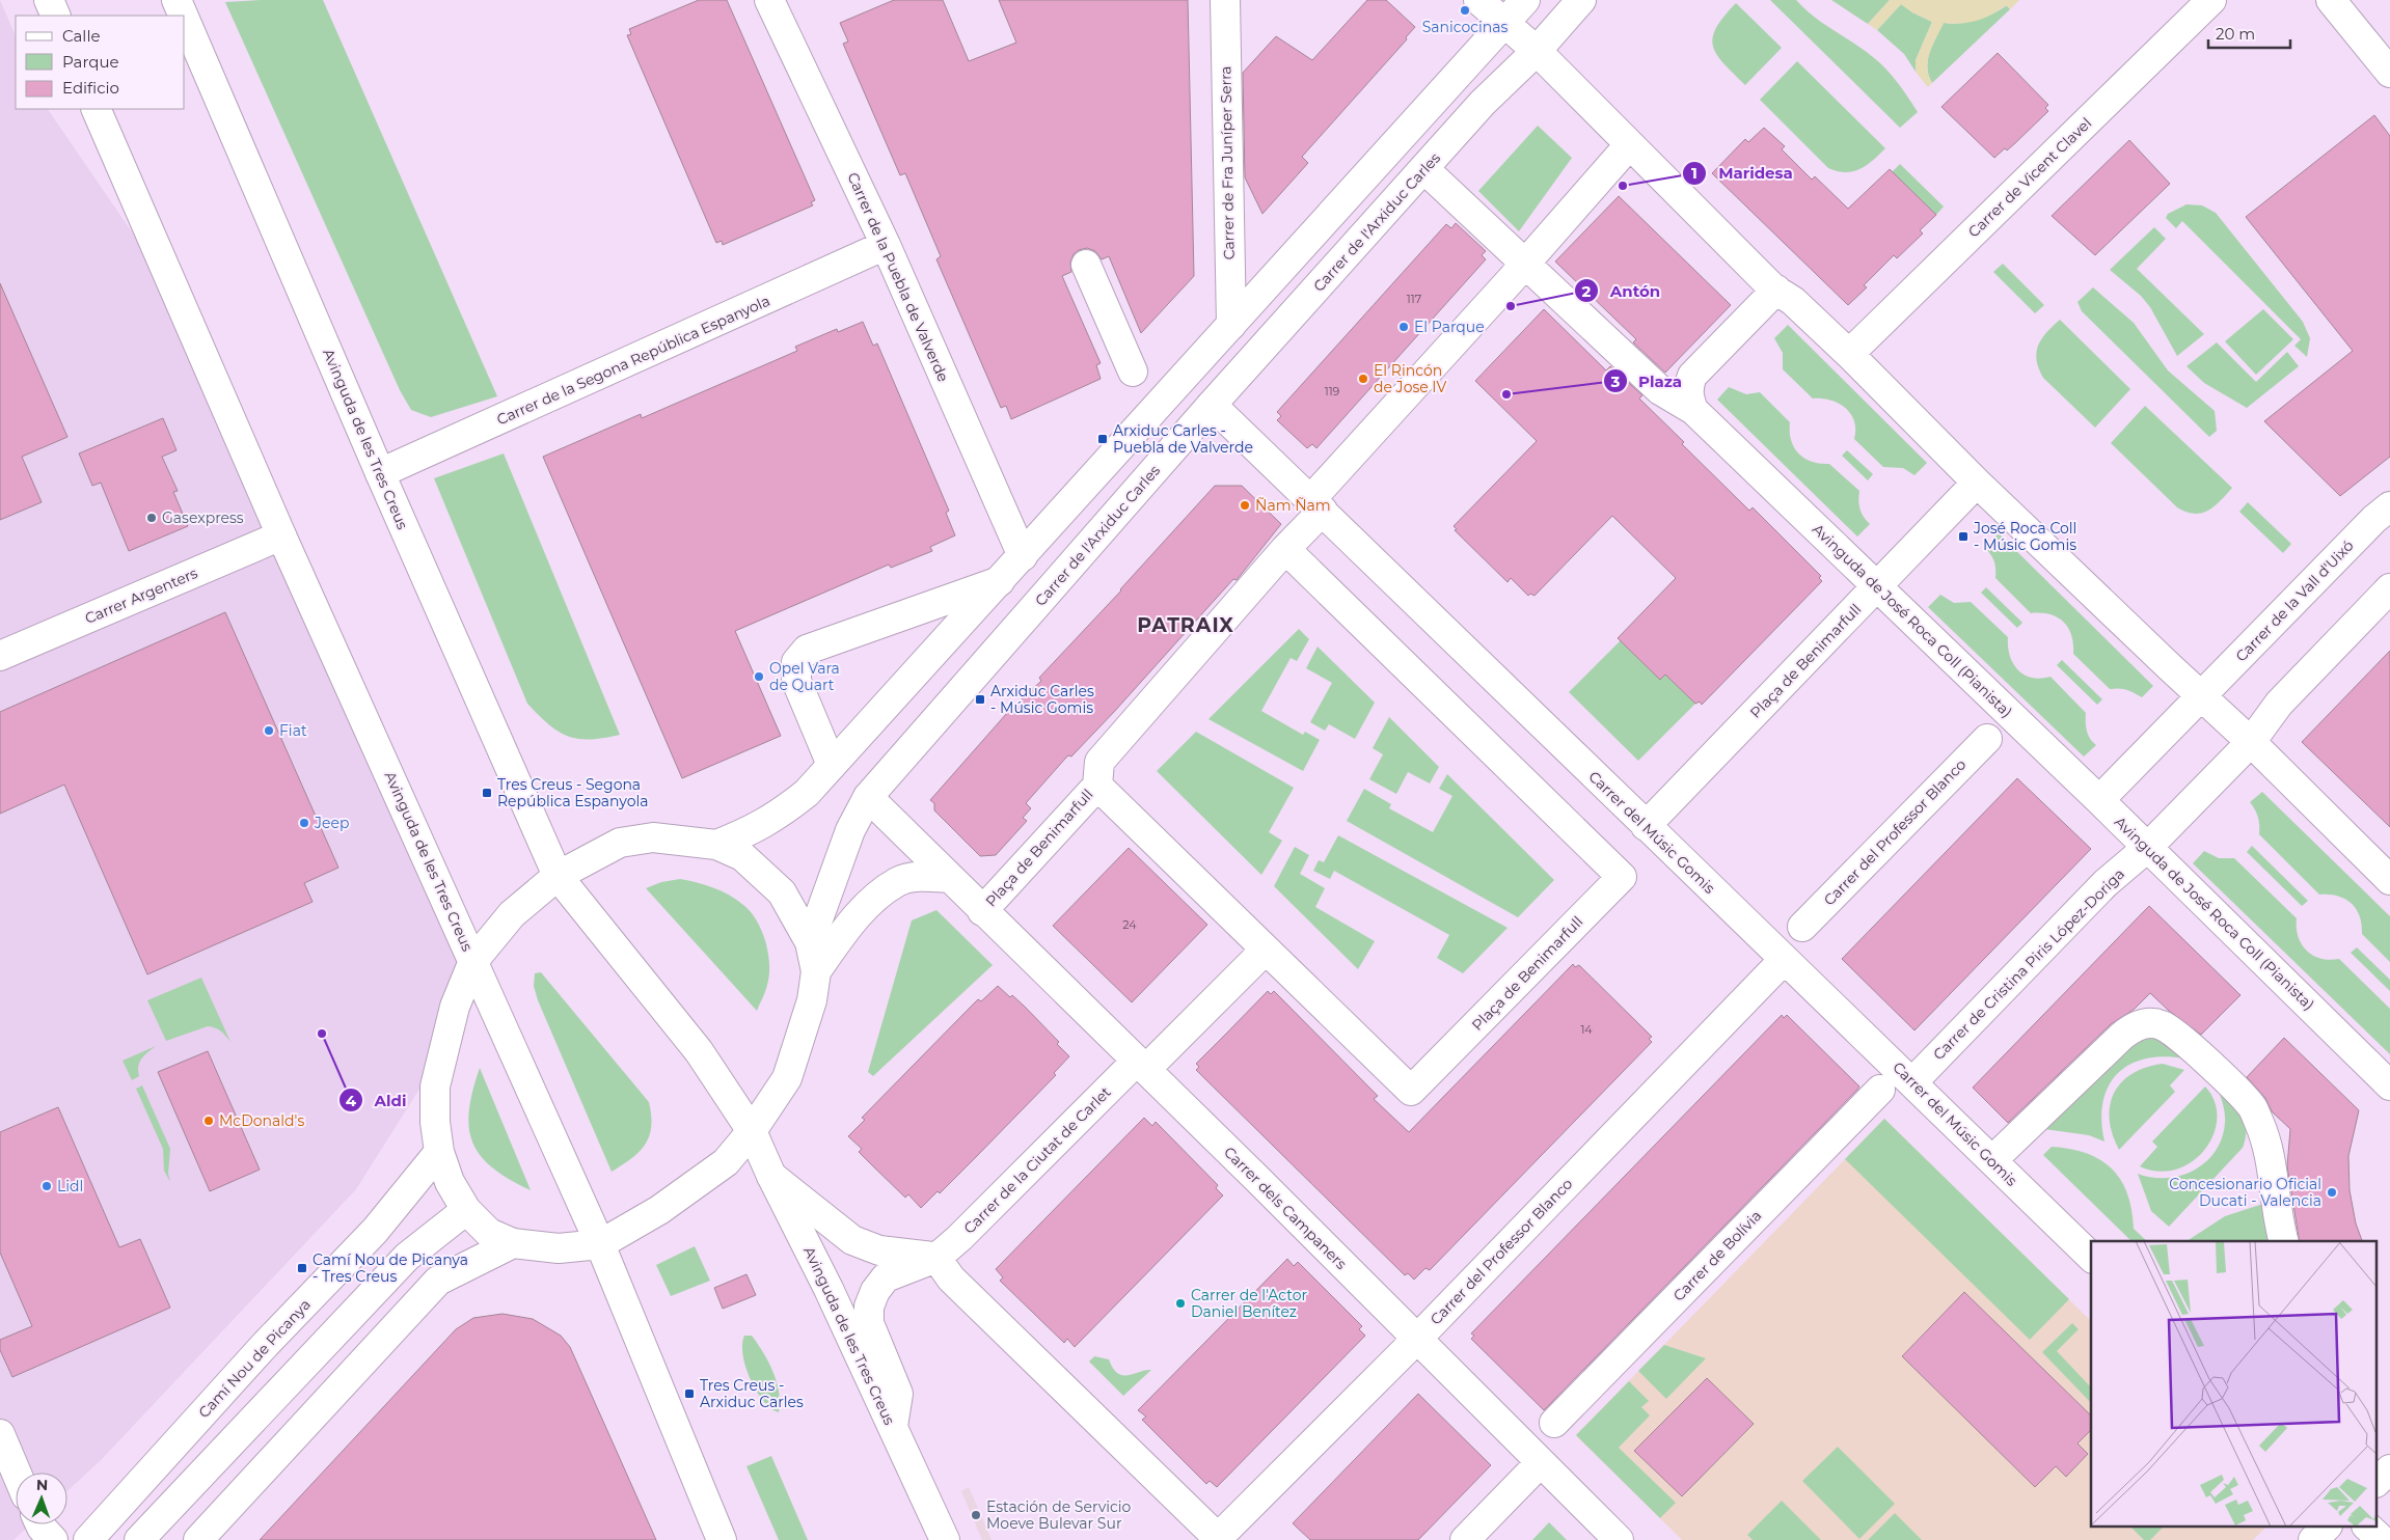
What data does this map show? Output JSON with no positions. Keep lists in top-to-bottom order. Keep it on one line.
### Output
{"streets":{"street":["Carrer de Fra Juníper Serra","Carrer de Vicent Clavel","Carrer de l'Arxiduc Carles","Carrer de la Puebla de Valverde","Carrer de la Segona República Espanyola","Avinguda de les Tres Creus","Carrer Argenters","Carrer de la Vall d'Uixó","Avinguda de José Roca Coll (Pianista)","Plaça de Benimarfull","Carrer del Músic Gomis","Carrer del Professor Blanco","Carrer de Cristina Piris López-Doriga","Carrer de la Ciutat de Carlet","Carrer dels Campaners","Carrer de Bolívia","Camí Nou de Picanya"]},"crossings":[["Carrer de l'Arxiduc Carles","Avinguda de les Tres Creus"],["Carrer de l'Arxiduc Carles","Avinguda de José Roca Coll (Pianista)"],["Carrer de l'Arxiduc Carles","Carrer del Músic Gomis"],["Carrer de l'Arxiduc Carles","Carrer dels Campaners"],["Carrer de la Puebla de Valverde","Carrer de la Segona República Espanyola"],["Carrer de la Segona República Espanyola","Avinguda de les Tres Creus"],["Avinguda de les Tres Creus","Carrer Argenters"],["Avinguda de les Tres Creus","Carrer de la Ciutat de Carlet"],["Avinguda de les Tres Creus","Camí Nou de Picanya"],["Carrer de la Vall d'Uixó","Avinguda de José Roca Coll (Pianista)"],["Avinguda de José Roca Coll (Pianista)","Plaça de Benimarfull"],["Avinguda de José Roca Coll (Pianista)","Carrer de Cristina Piris López-Doriga"],["Plaça de Benimarfull","Carrer del Músic Gomis"],["Plaça de Benimarfull","Carrer de la Ciutat de Carlet"],["Plaça de Benimarfull","Carrer dels Campaners"],["Carrer del Músic Gomis","Carrer del Professor Blanco"],["Carrer del Músic Gomis","Carrer de Cristina Piris López-Doriga"],["Carrer del Professor Blanco","Carrer dels Campaners"],["Carrer de la Ciutat de Carlet","Carrer dels Campaners"]],"districts":["PATRAIX"],"places":{"other":["Sanicocinas","Maridesa","Antón","El Parque","El Rincón de Jose IV","Plaza","Ñam Ñam","Gasexpress","Opel Vara de Quart","Fiat","Jeep","Aldi","McDonald's","Lidl","Concesionario Oficial Ducati - Valencia","Carrer de l'Actor Daniel Benítez","Estación de Servicio Moeve Bulevar Sur"],"transit":["Arxiduc Carles - Puebla de Valverde","José Roca Coll - Músic Gomis","Arxiduc Carles - Músic Gomis","Tres Creus - Segona República Espanyola","Camí Nou de Picanya - Tres Creus","Tres Creus - Arxiduc Carles"]},"house_numbers":["117","119","24","14"],"legend":["Calle","Parque","Edificio"],"scale_bar":"20 m","north":"top"}
